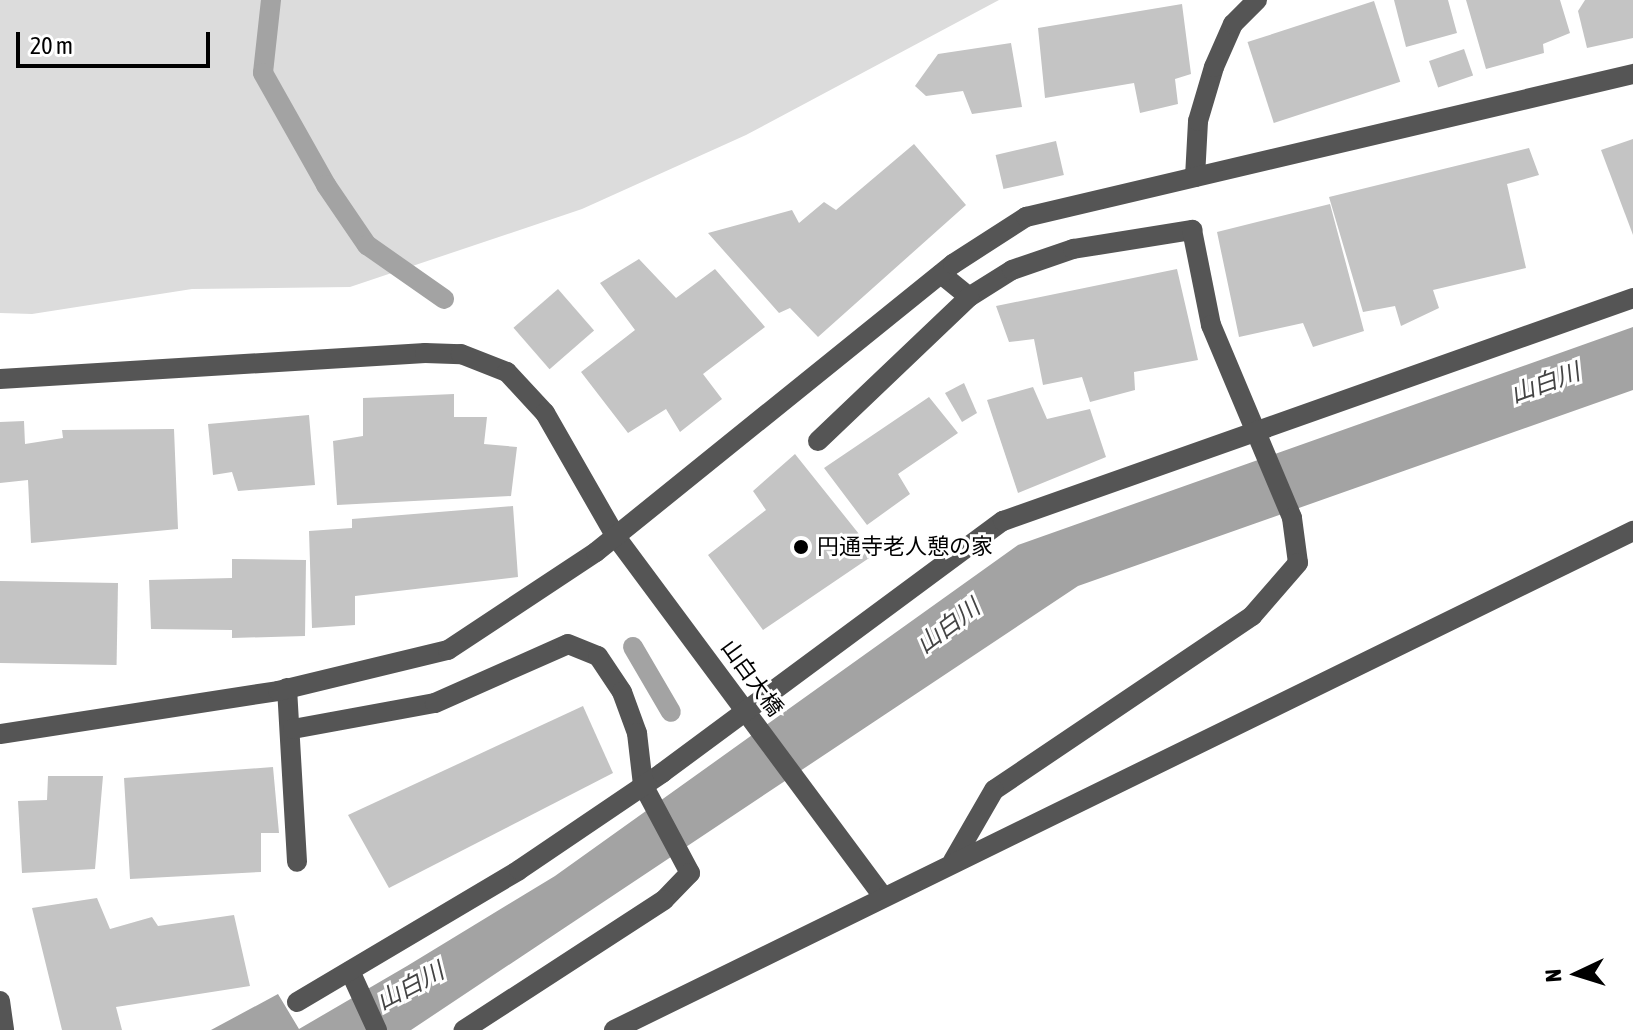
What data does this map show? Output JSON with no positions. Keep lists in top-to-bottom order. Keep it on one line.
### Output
{"streets":{"street":["山白大橋"]},"water":["山白川"],"places":["円通寺老人憩の家"],"scale_bar":"20 m","north":"left"}
